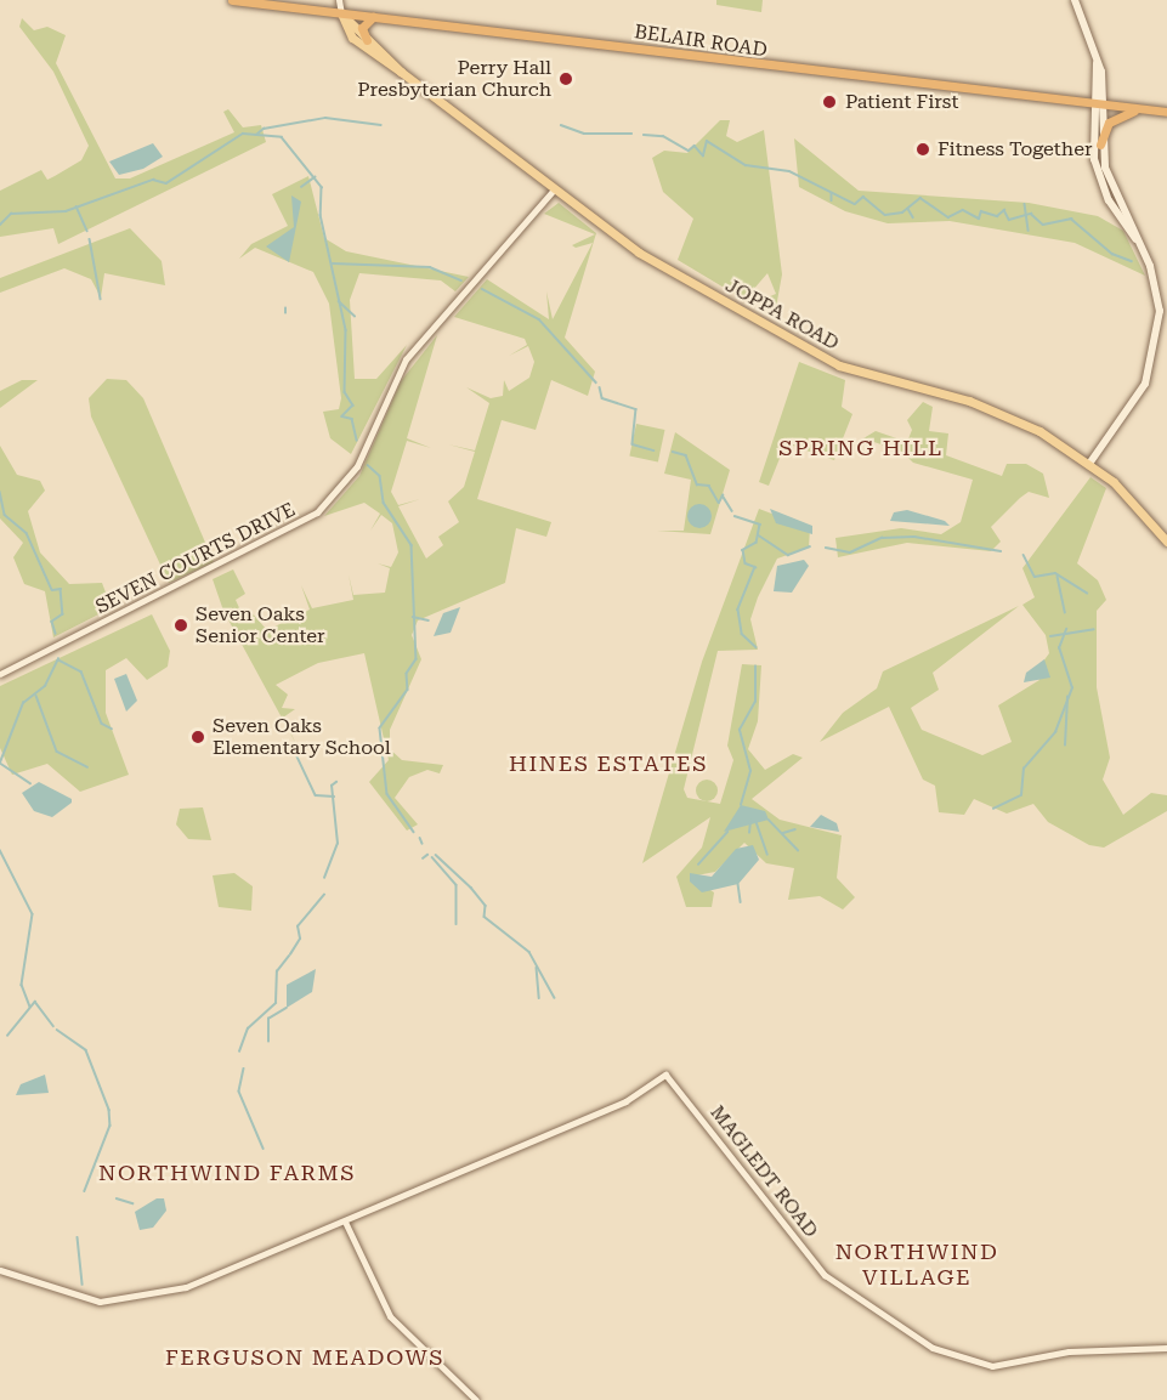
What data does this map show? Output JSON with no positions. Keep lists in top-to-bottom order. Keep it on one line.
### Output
{"streets":{"highway":["BELAIR ROAD"],"main road":["JOPPA ROAD"],"street":["SEVEN COURTS DRIVE","MAGLEDT ROAD"]},"crossings":[["BELAIR ROAD","JOPPA ROAD"],["JOPPA ROAD","SEVEN COURTS DRIVE"]],"districts":["SPRING HILL","HINES ESTATES","NORTHWIND FARMS","NORTHWIND VILLAGE","FERGUSON MEADOWS"],"places":["Perry Hall Presbyterian Church","Patient First","Fitness Together","Seven Oaks Senior Center","Seven Oaks Elementary School"]}
